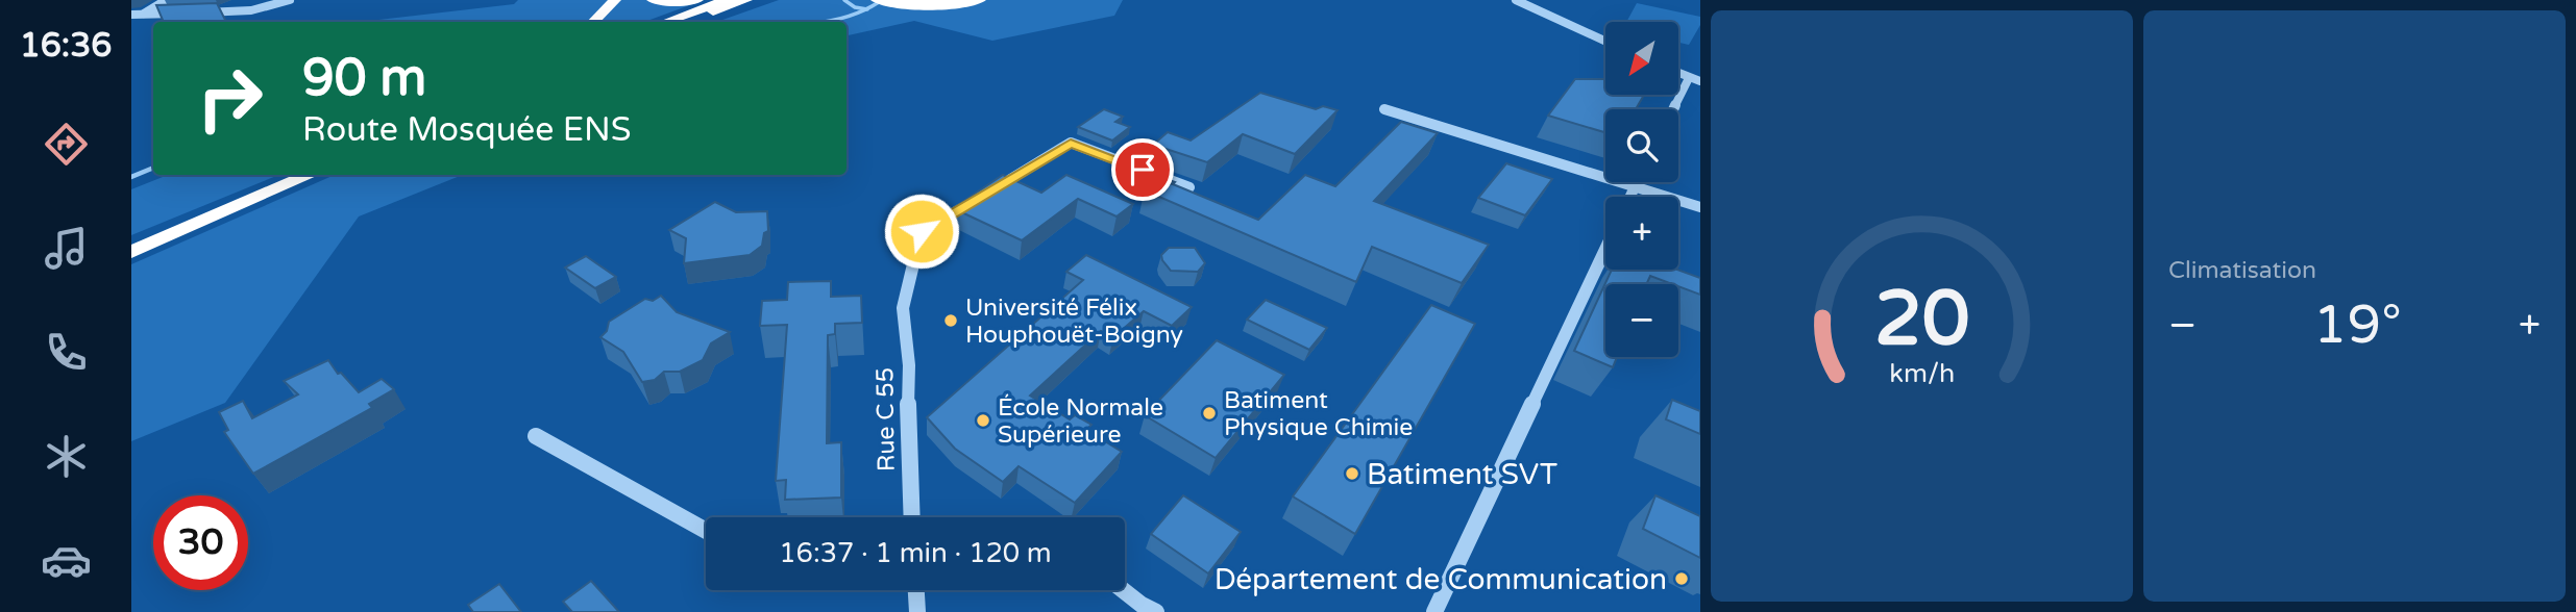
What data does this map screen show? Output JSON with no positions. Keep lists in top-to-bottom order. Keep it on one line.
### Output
{"streets":{"street":["Rue C 55"]},"places":["Université Félix Houphouët-Boigny","Batiment Physique Chimie","École Normale Supérieure","Batiment SVT","Département de Communication"],"north":"bottom left","page":{"tabs":"16:36","tile":"Climatisation","map_buttons":["+","−"],"turn":["90 m","Route Mosquée ENS"],"heat":["−","19°","+"],"limit":"30","trip":"16:37 · 1 min · 120 m","gauge":["20","km/h"]}}
